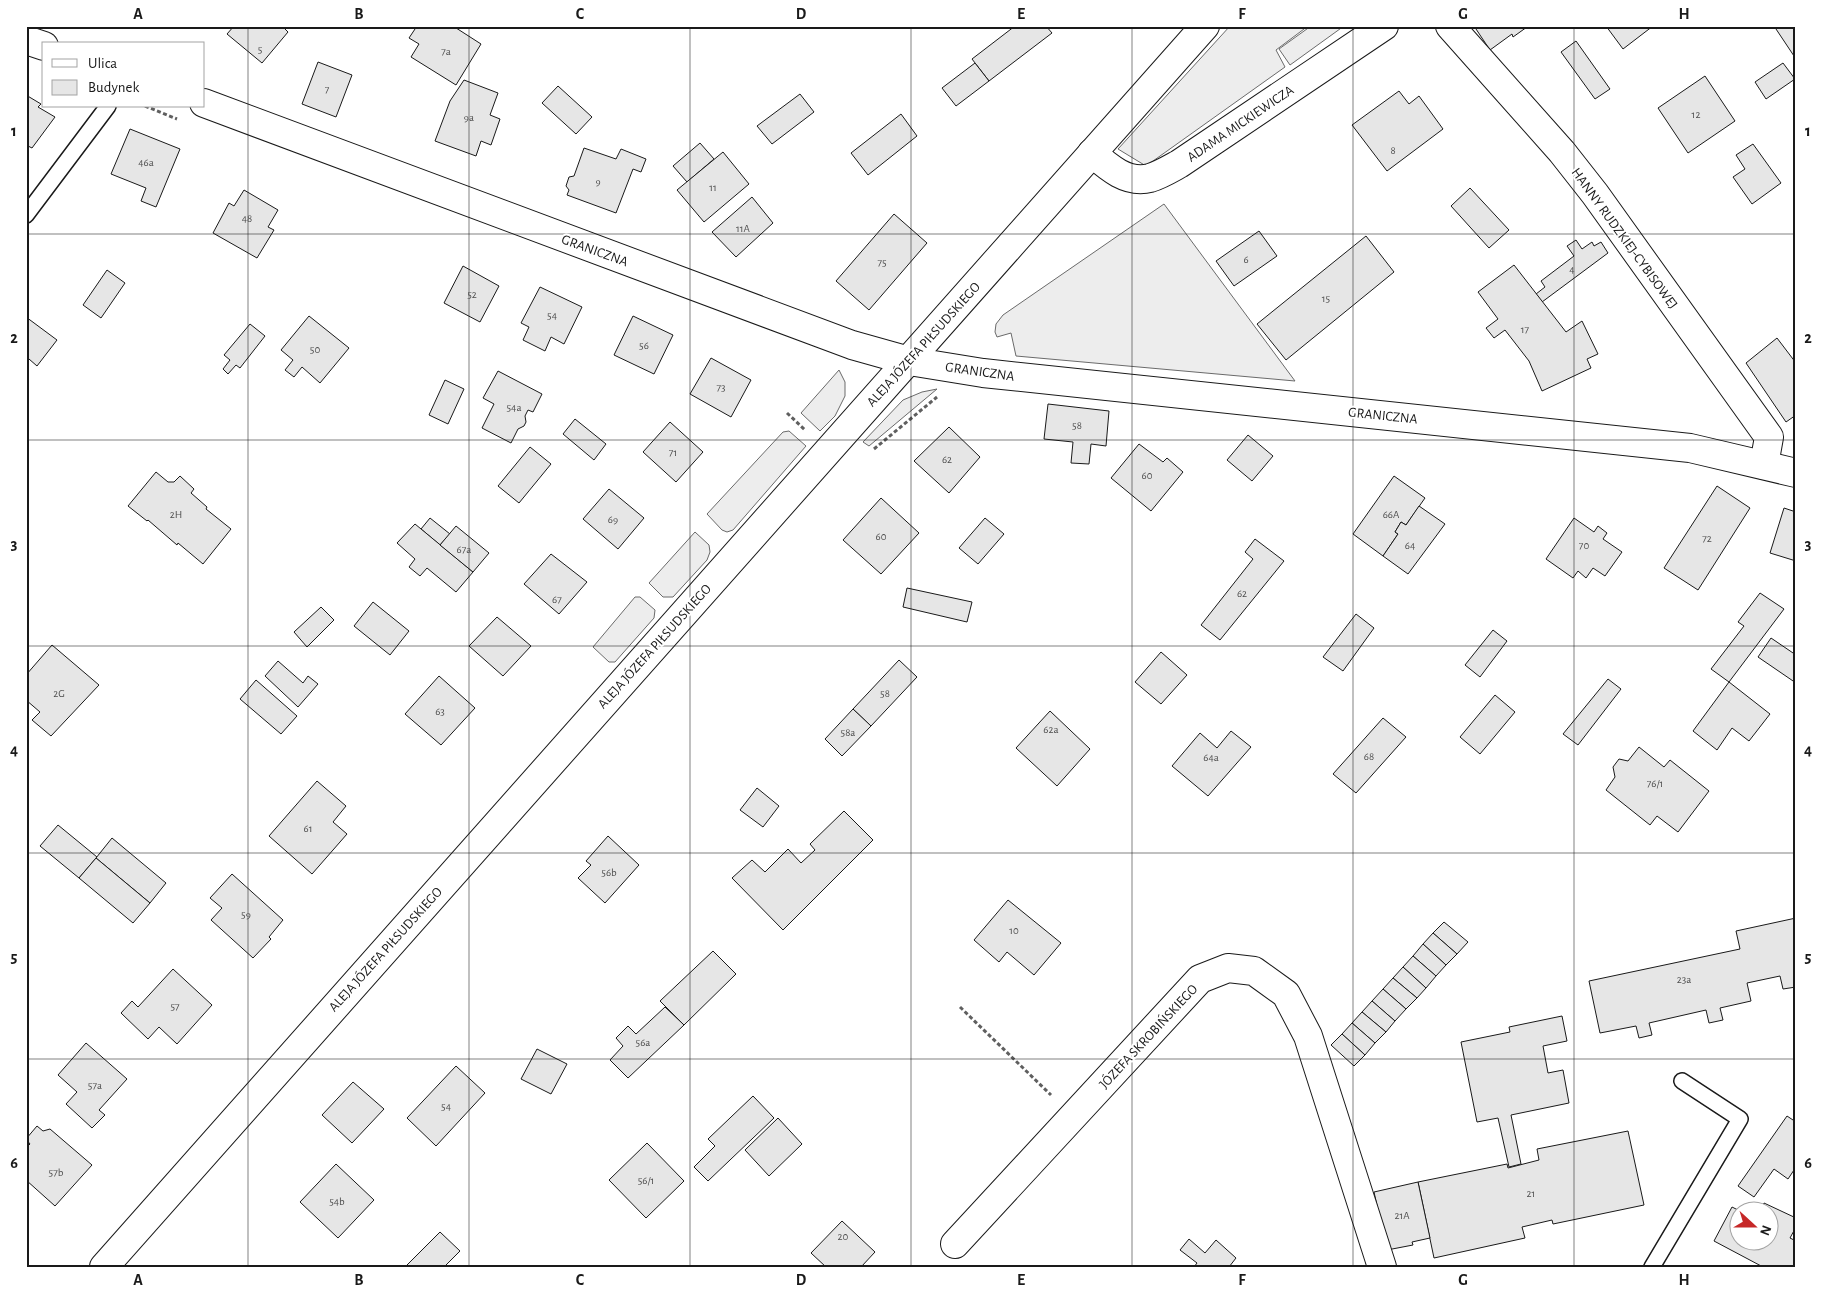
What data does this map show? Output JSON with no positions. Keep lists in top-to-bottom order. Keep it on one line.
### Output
{"streets":{"street":["ADAMA MICKIEWICZA","HANNY RUDZKIEJ-CYBISOWEJ","GRANICZNA","ALEJA JÓZEFA PIŁSUDSKIEGO","JÓZEFA SKROBIŃSKIEGO"]},"crossings":[["ADAMA MICKIEWICZA","ALEJA JÓZEFA PIŁSUDSKIEGO"],["HANNY RUDZKIEJ-CYBISOWEJ","GRANICZNA"],["GRANICZNA","ALEJA JÓZEFA PIŁSUDSKIEGO"]],"house_numbers":["5","7a","7","12","9a","8","46a","9","11","48","11A","6","75","4","52","15","54","17","56","50","73","54a","58","71","62","60","2H","66A","69","60","72","64","70","67a","62","67","2G","58","63","62a","58a","68","64a","76/1","61","56b","59","10","23a","57","56a","57a","54","57b","56/1","21","54b","21A","20"],"legend":["Ulica","Budynek"],"north":"right","grid":{"columns":["A","B","C","D","E","F","G","H"],"rows":["1","2","3","4","5","6"]}}
